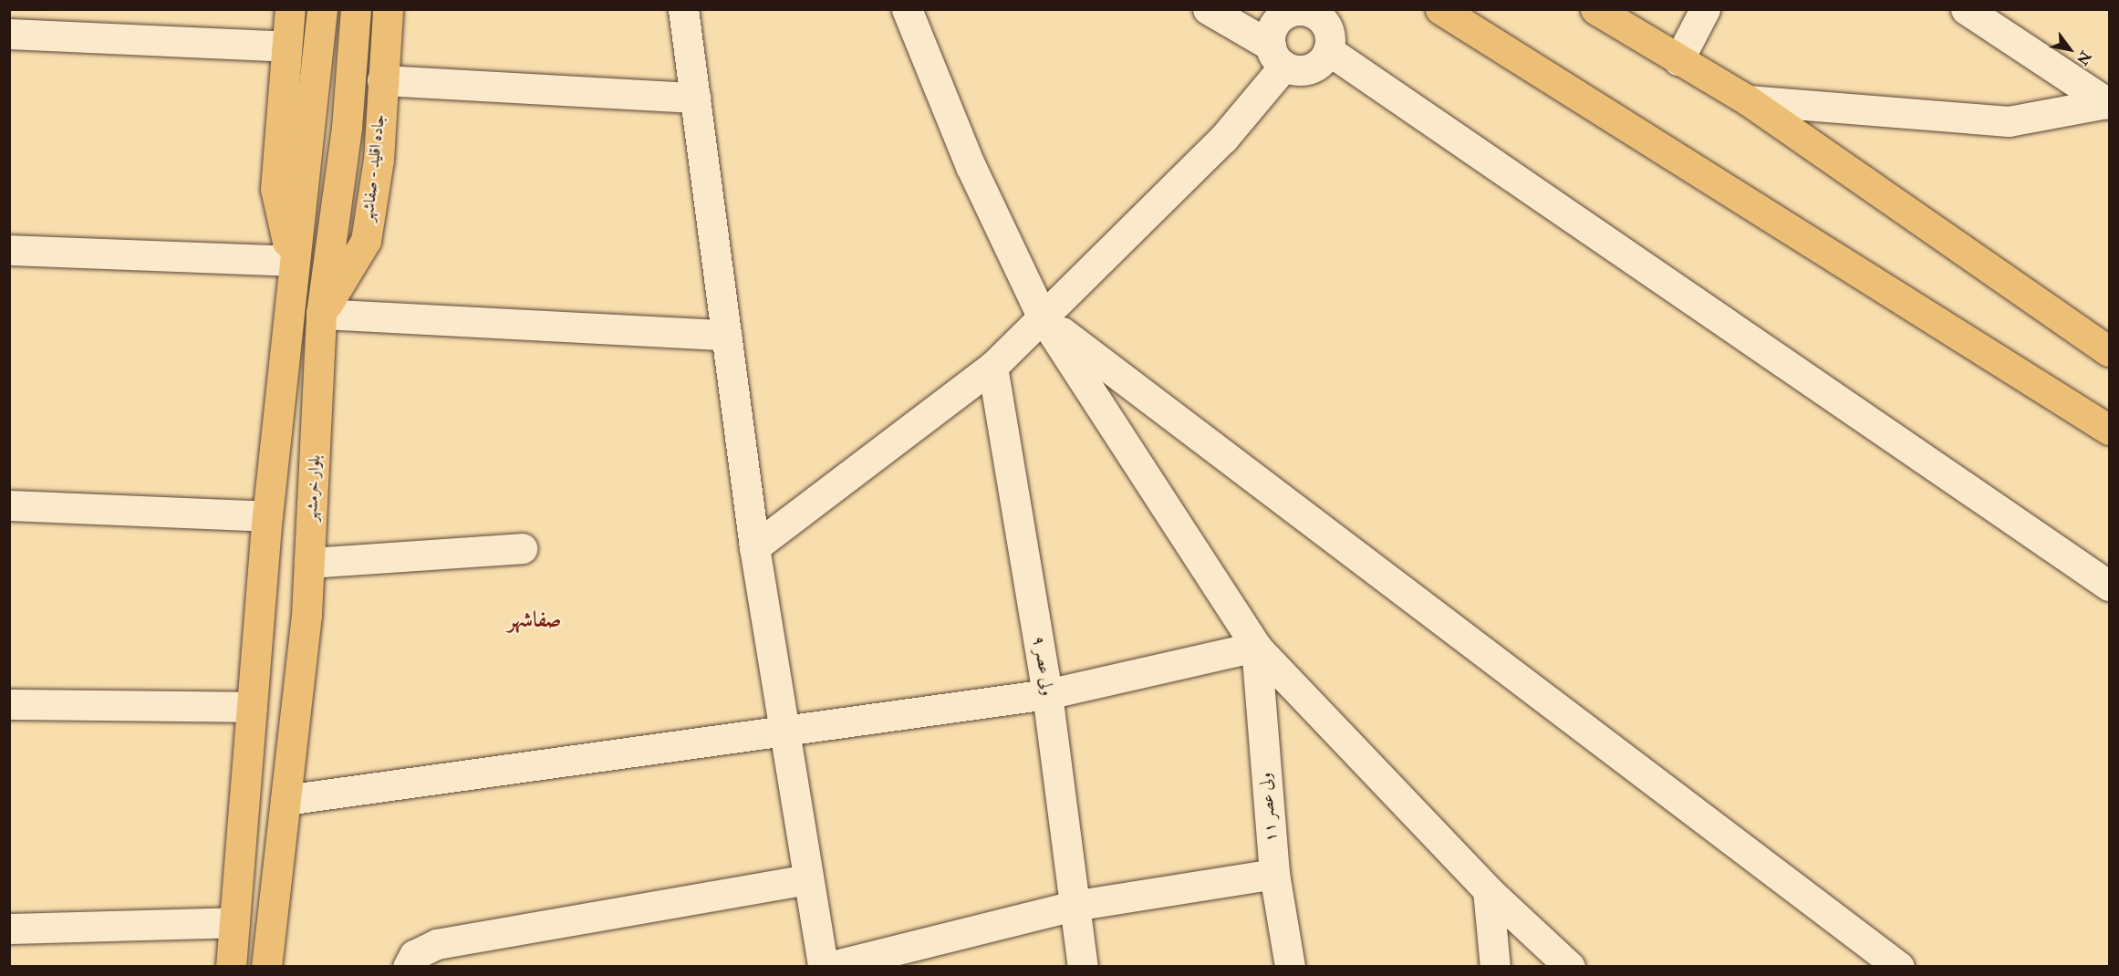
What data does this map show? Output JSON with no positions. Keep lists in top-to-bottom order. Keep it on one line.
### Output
{"streets":{"main road":["جاده اقلید - صفاشهر","بلوار خرمشهر"],"street":["ولی عصر ۹","ولی عصر ۱۱"]},"crossings":[["جاده اقلید - صفاشهر","بلوار خرمشهر"]],"districts":["صفاشهر"],"north":"bottom right"}
